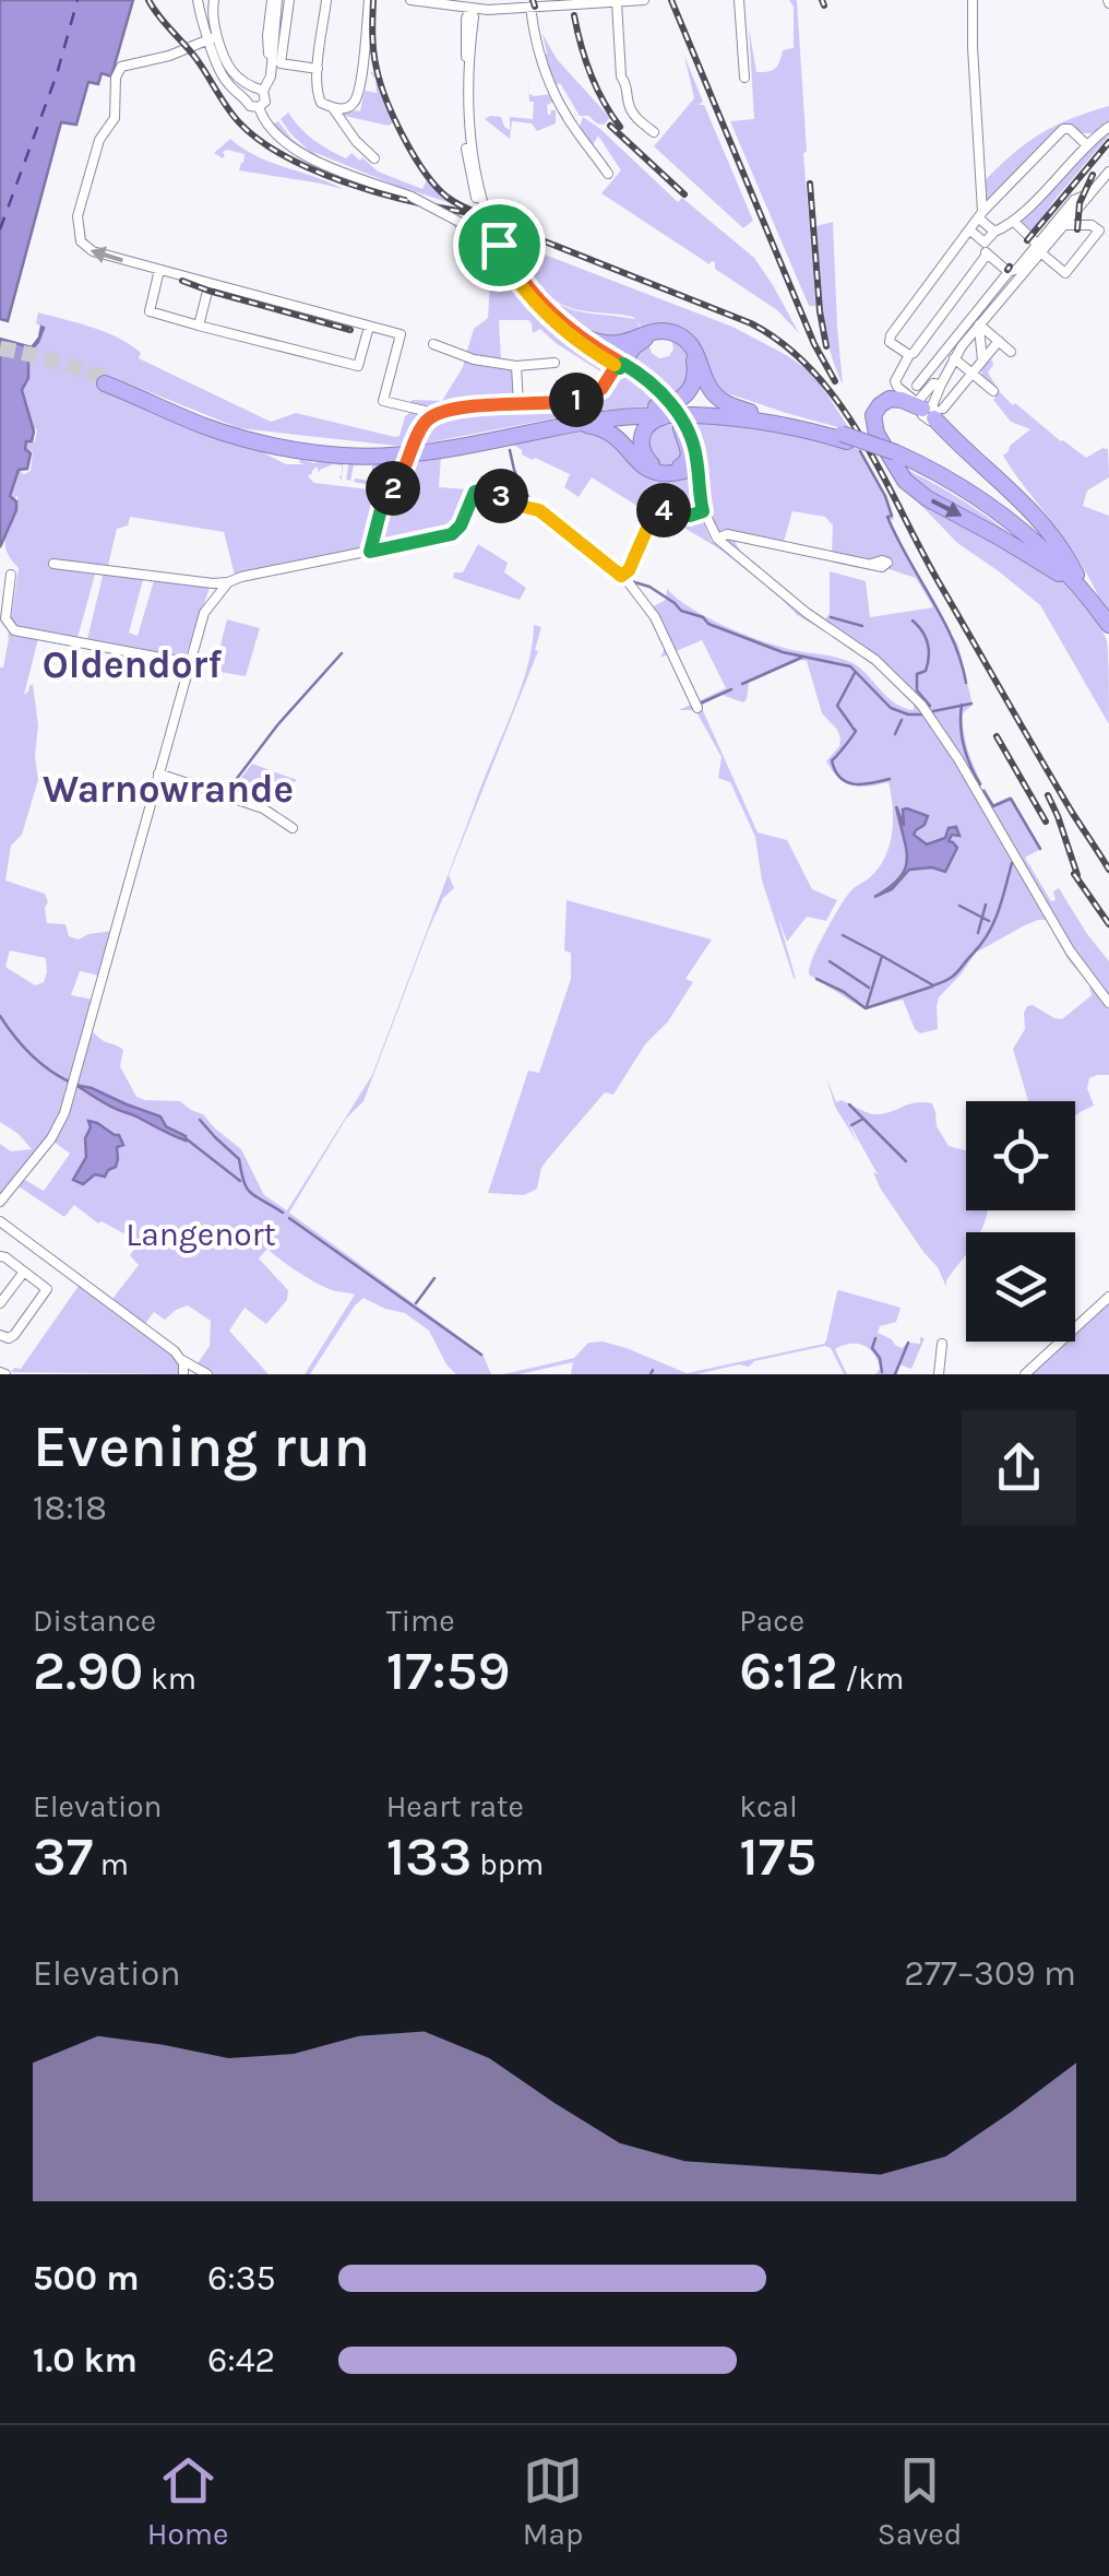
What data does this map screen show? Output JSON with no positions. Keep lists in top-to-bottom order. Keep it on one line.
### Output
{"districts":["Oldendorf","Warnowrande"],"parks":["Langenort"],"page":{"pins":["1","2","3","4"],"heading":["Evening run","18:18"],"stats":[["Distance","2.90 km"],["Time","17:59"],["Pace","6:12 /km"],["Elevation","37 m"],["Heart rate","133 bpm"],["kcal","175"]],"chart":["Elevation","277–309 m"],"list":[{"name":"500 m","note":"6:35"},{"name":"1.0 km","note":"6:42"}],"tabs":["Home","Map","Saved"]}}
